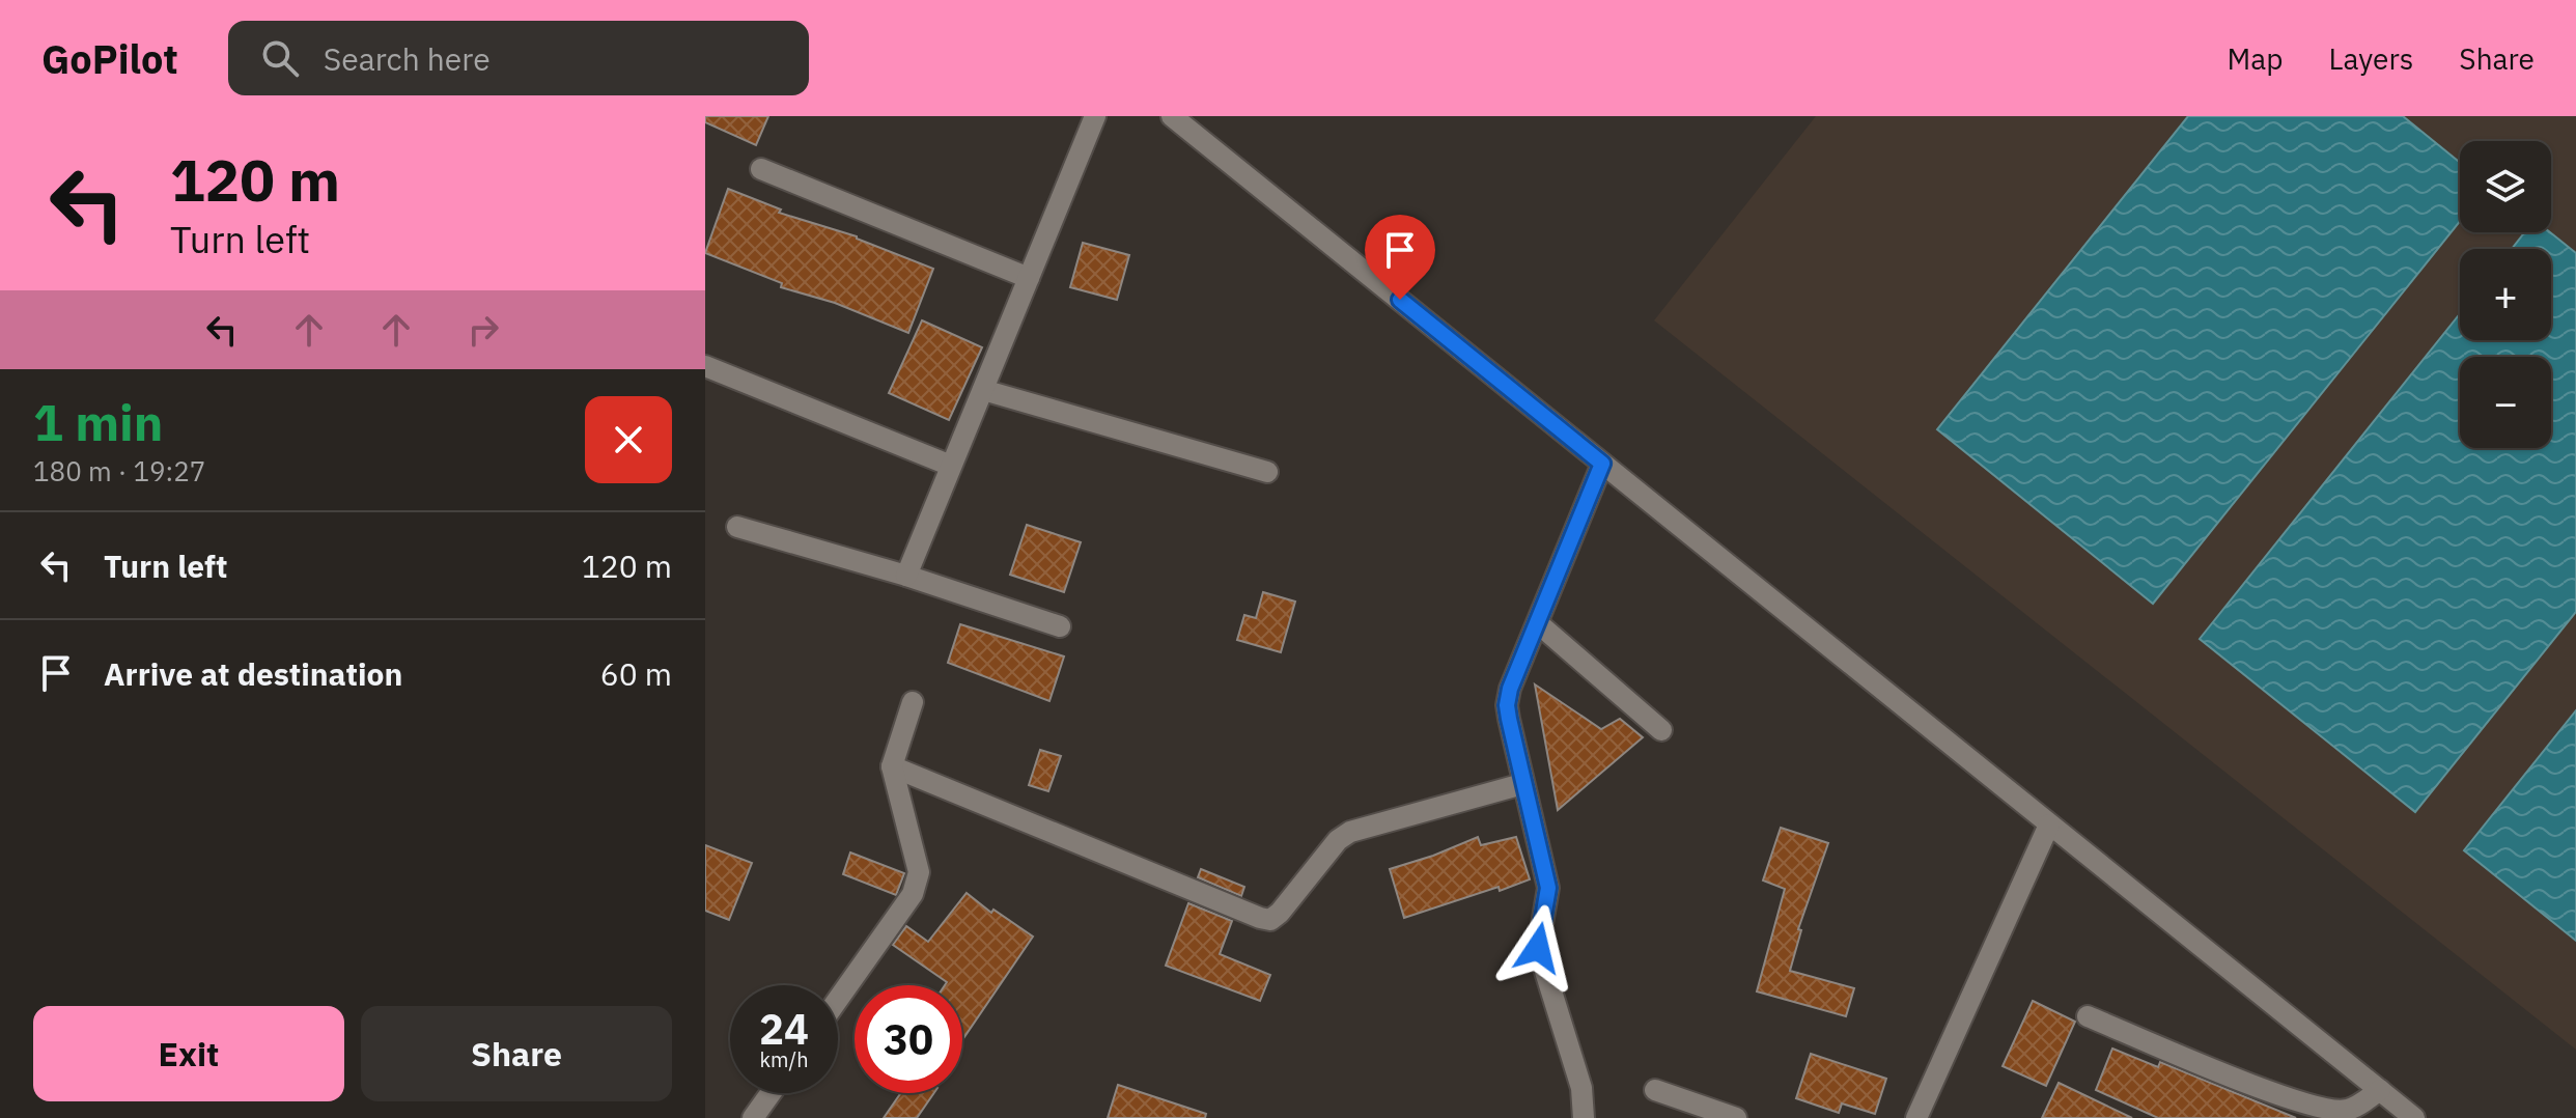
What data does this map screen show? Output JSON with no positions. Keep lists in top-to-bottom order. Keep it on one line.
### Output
{"page":{"header":"GoPilot","search":"Search here","nav":["Map","Layers","Share"],"turn":["120 m","Turn left"],"map_buttons":["+","−"],"heading":["1 min","180 m · 19:27"],"list":[{"name":"Turn left","value":"120 m"},{"name":"Arrive at destination","value":"60 m"}],"speed":"24 km/h","limit":"30","buttons":["Exit","Share"]}}
